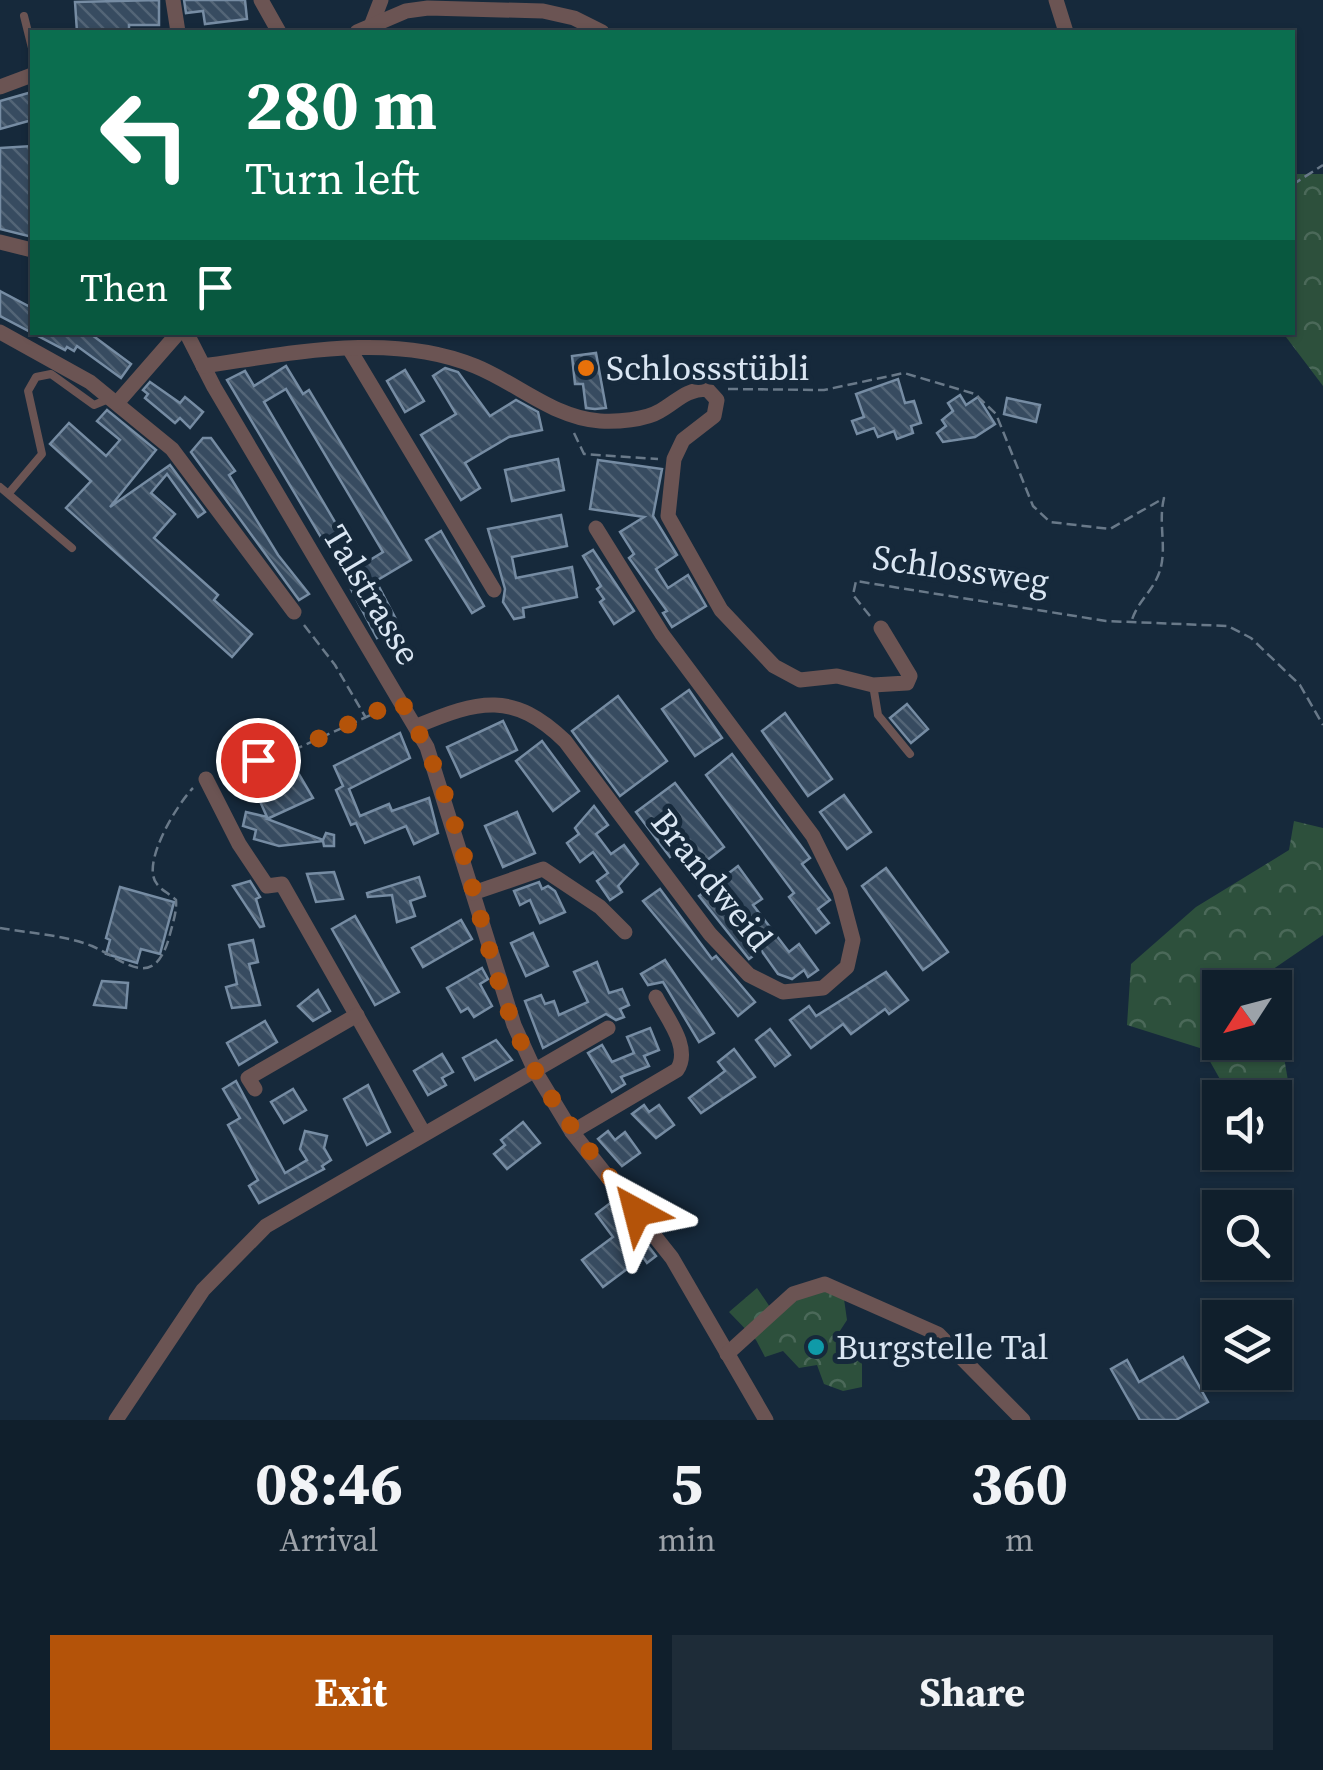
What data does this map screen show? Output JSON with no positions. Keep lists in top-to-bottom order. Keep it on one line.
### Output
{"streets":{"street":["Schlossweg","Talstrasse","Brandweid"]},"crossings":[["Talstrasse","Brandweid"]],"places":["Schlossstübli","Burgstelle Tal"],"north":"bottom left","page":{"turn":["280 m","Turn left"],"then":"Then","eta":["08:46","Arrival","5","min","360","m"],"buttons":["Exit","Share"]}}
